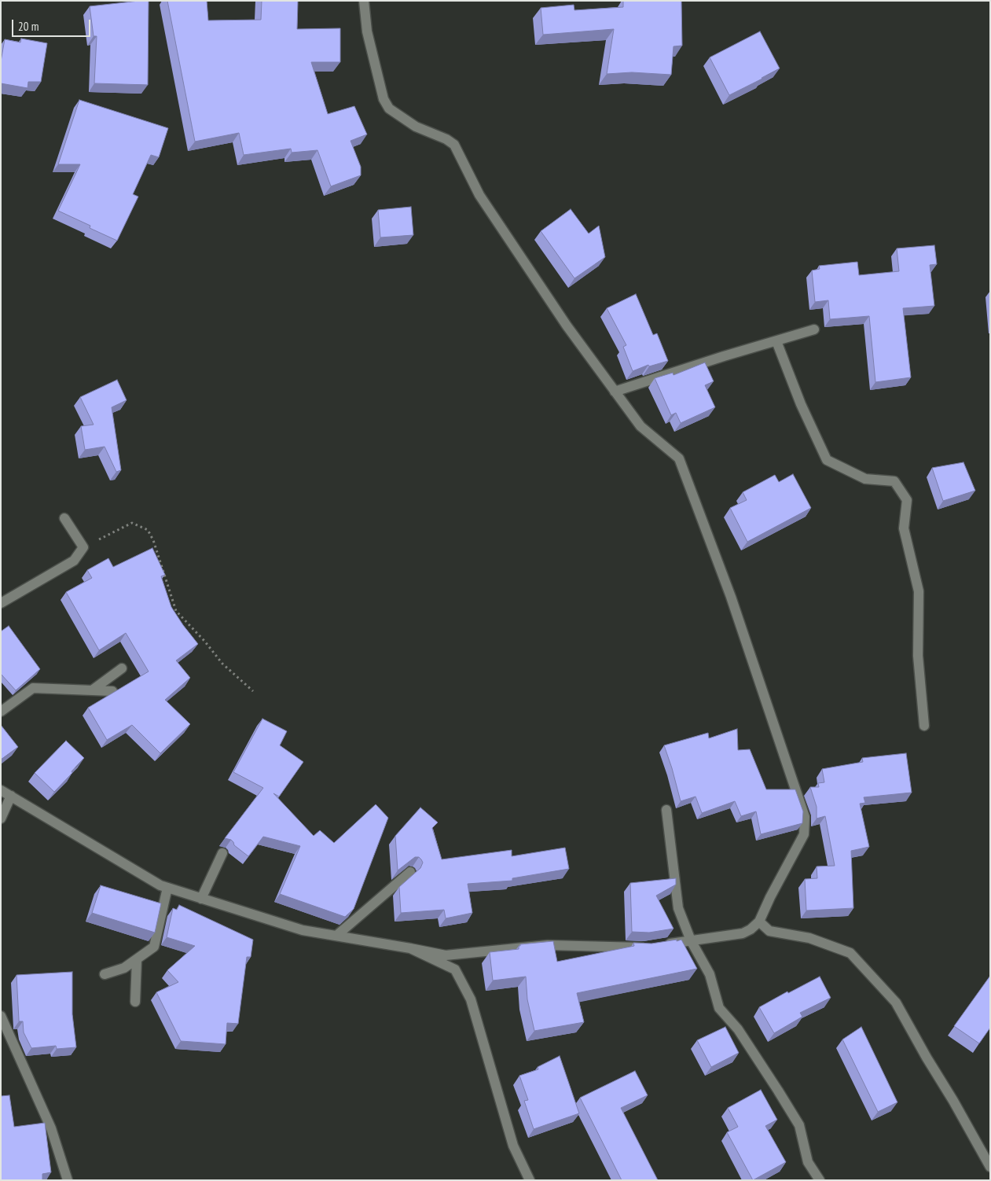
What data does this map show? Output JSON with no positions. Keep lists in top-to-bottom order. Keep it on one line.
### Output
{"scale_bar":"20 m"}
